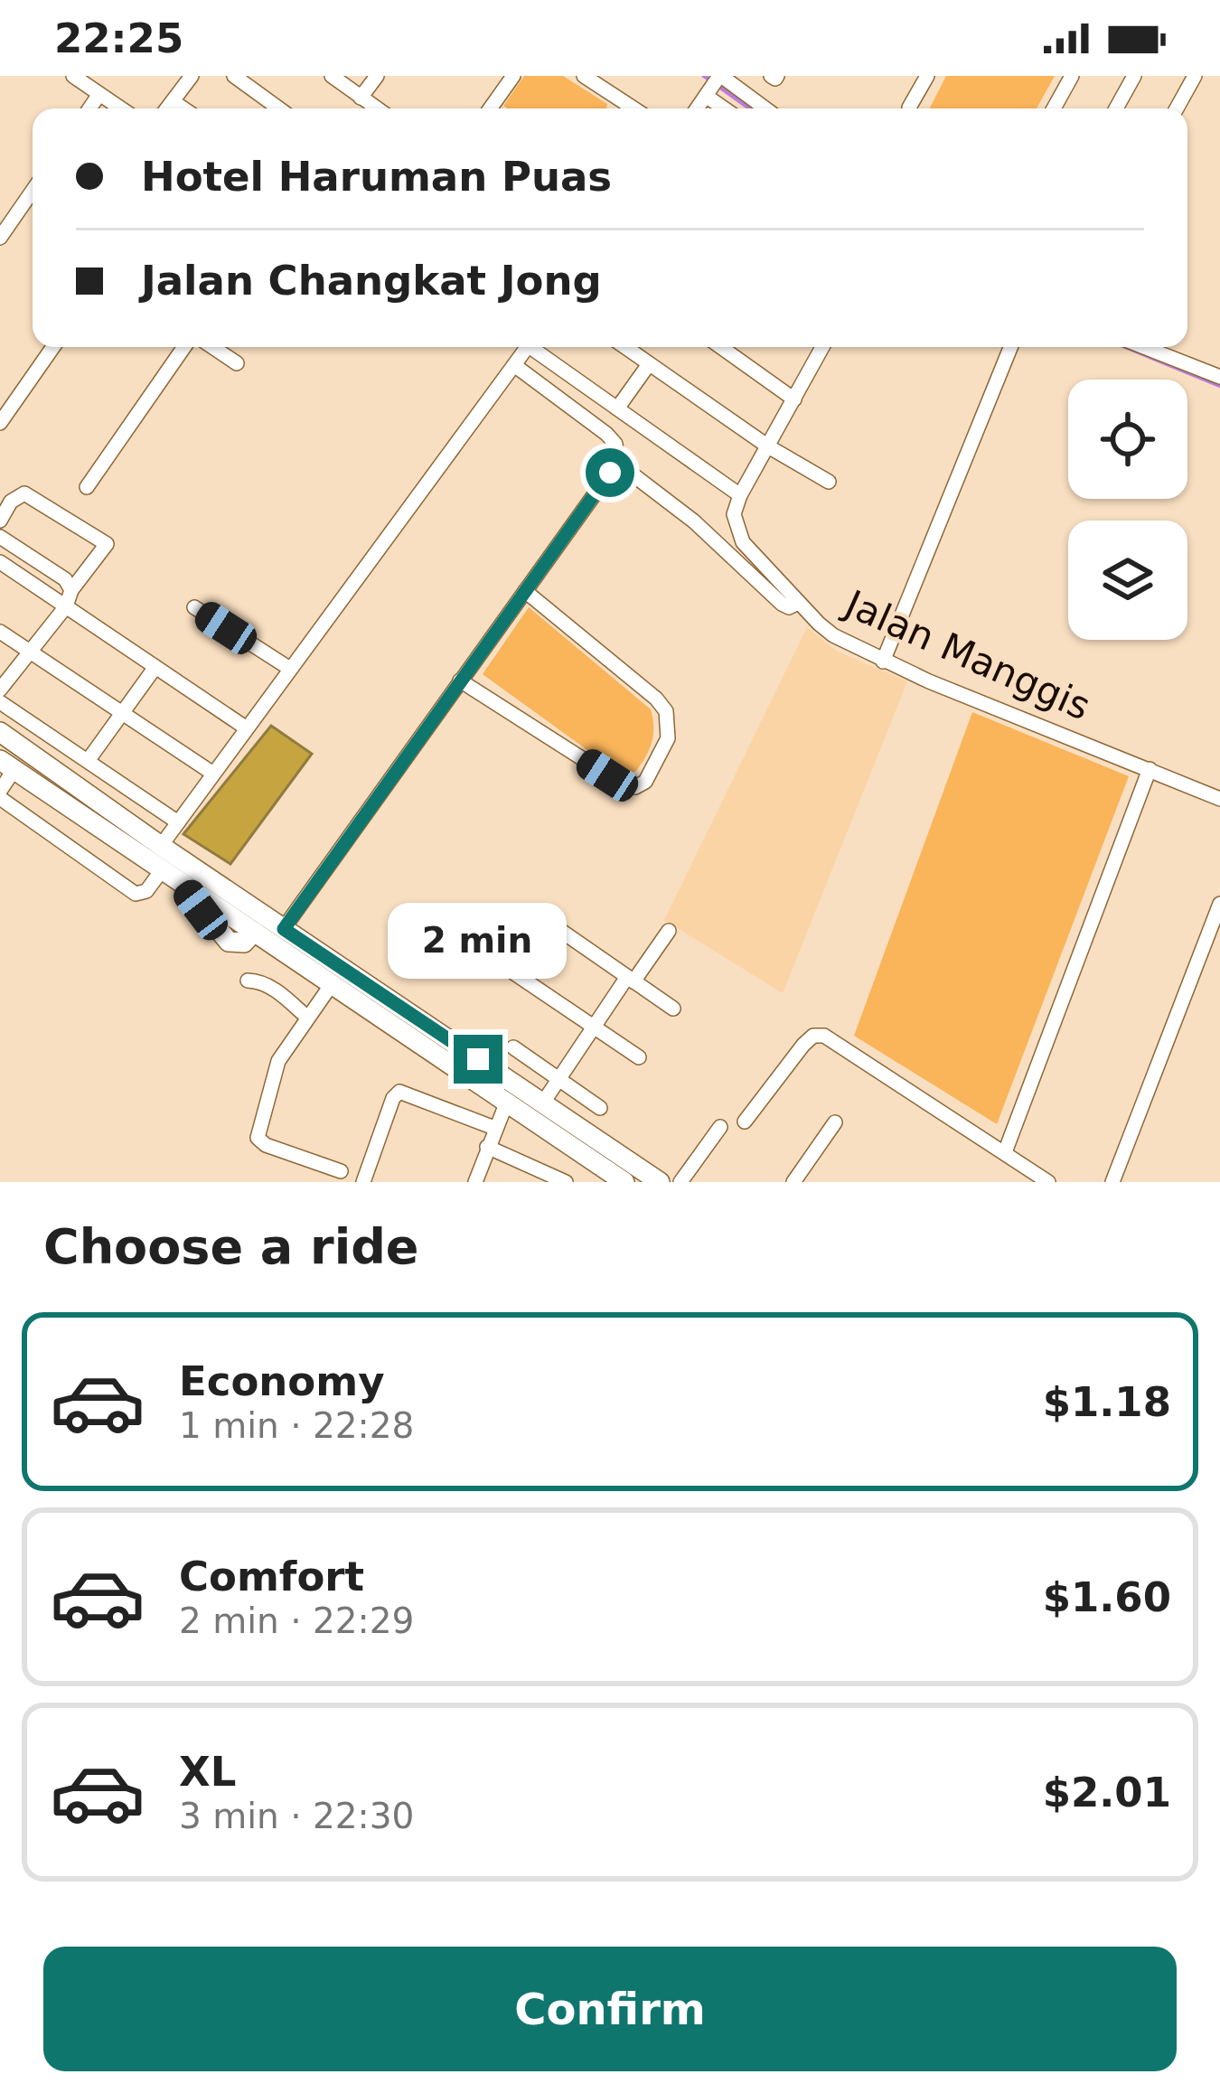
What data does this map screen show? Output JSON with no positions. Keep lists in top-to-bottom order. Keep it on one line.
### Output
{"streets":{"street":["Jalan Manggis"]},"page":{"status":"22:25","banner":["Hotel Haruman Puas","Jalan Changkat Jong"],"bubble":"2 min","heading":"Choose a ride","list":[{"name":"Economy","note":"1 min · 22:28","value":"$1.18"},{"name":"Comfort","note":"2 min · 22:29","value":"$1.60"},{"name":"XL","note":"3 min · 22:30","value":"$2.01"}],"buttons":"Confirm"}}
